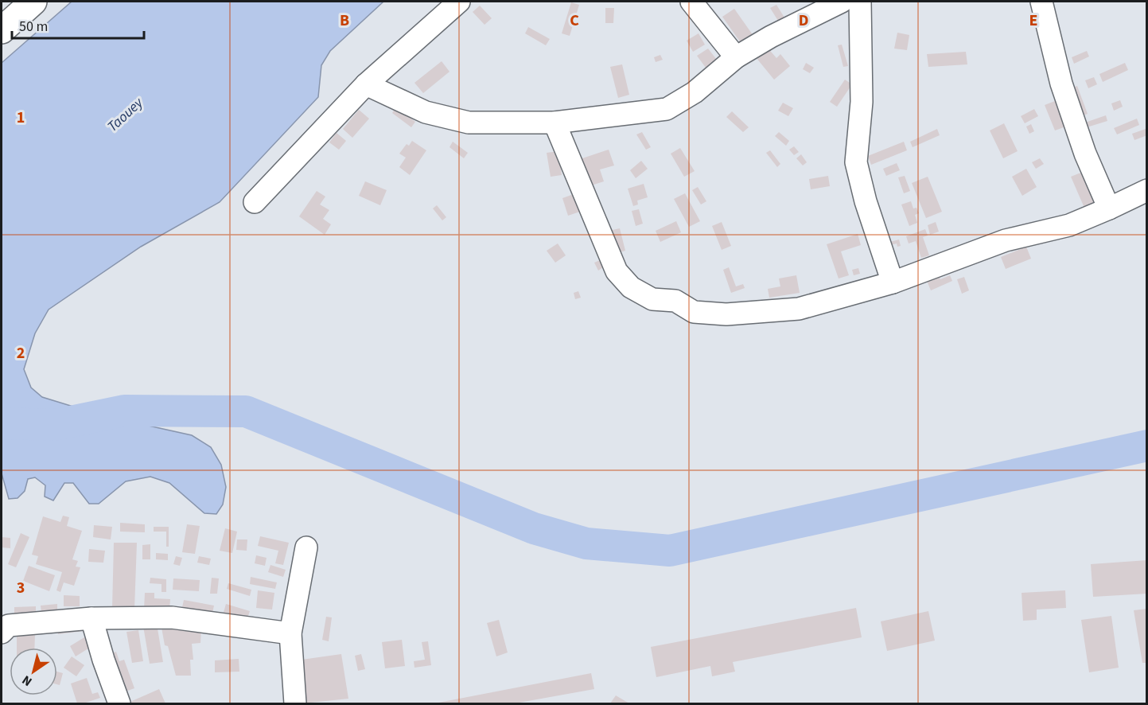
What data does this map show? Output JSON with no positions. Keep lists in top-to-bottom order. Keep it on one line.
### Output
{"water":["Taouey"],"scale_bar":"50 m","north":"bottom left","grid":{"columns":["B","C","D","E"],"rows":["1","2","3"]}}
